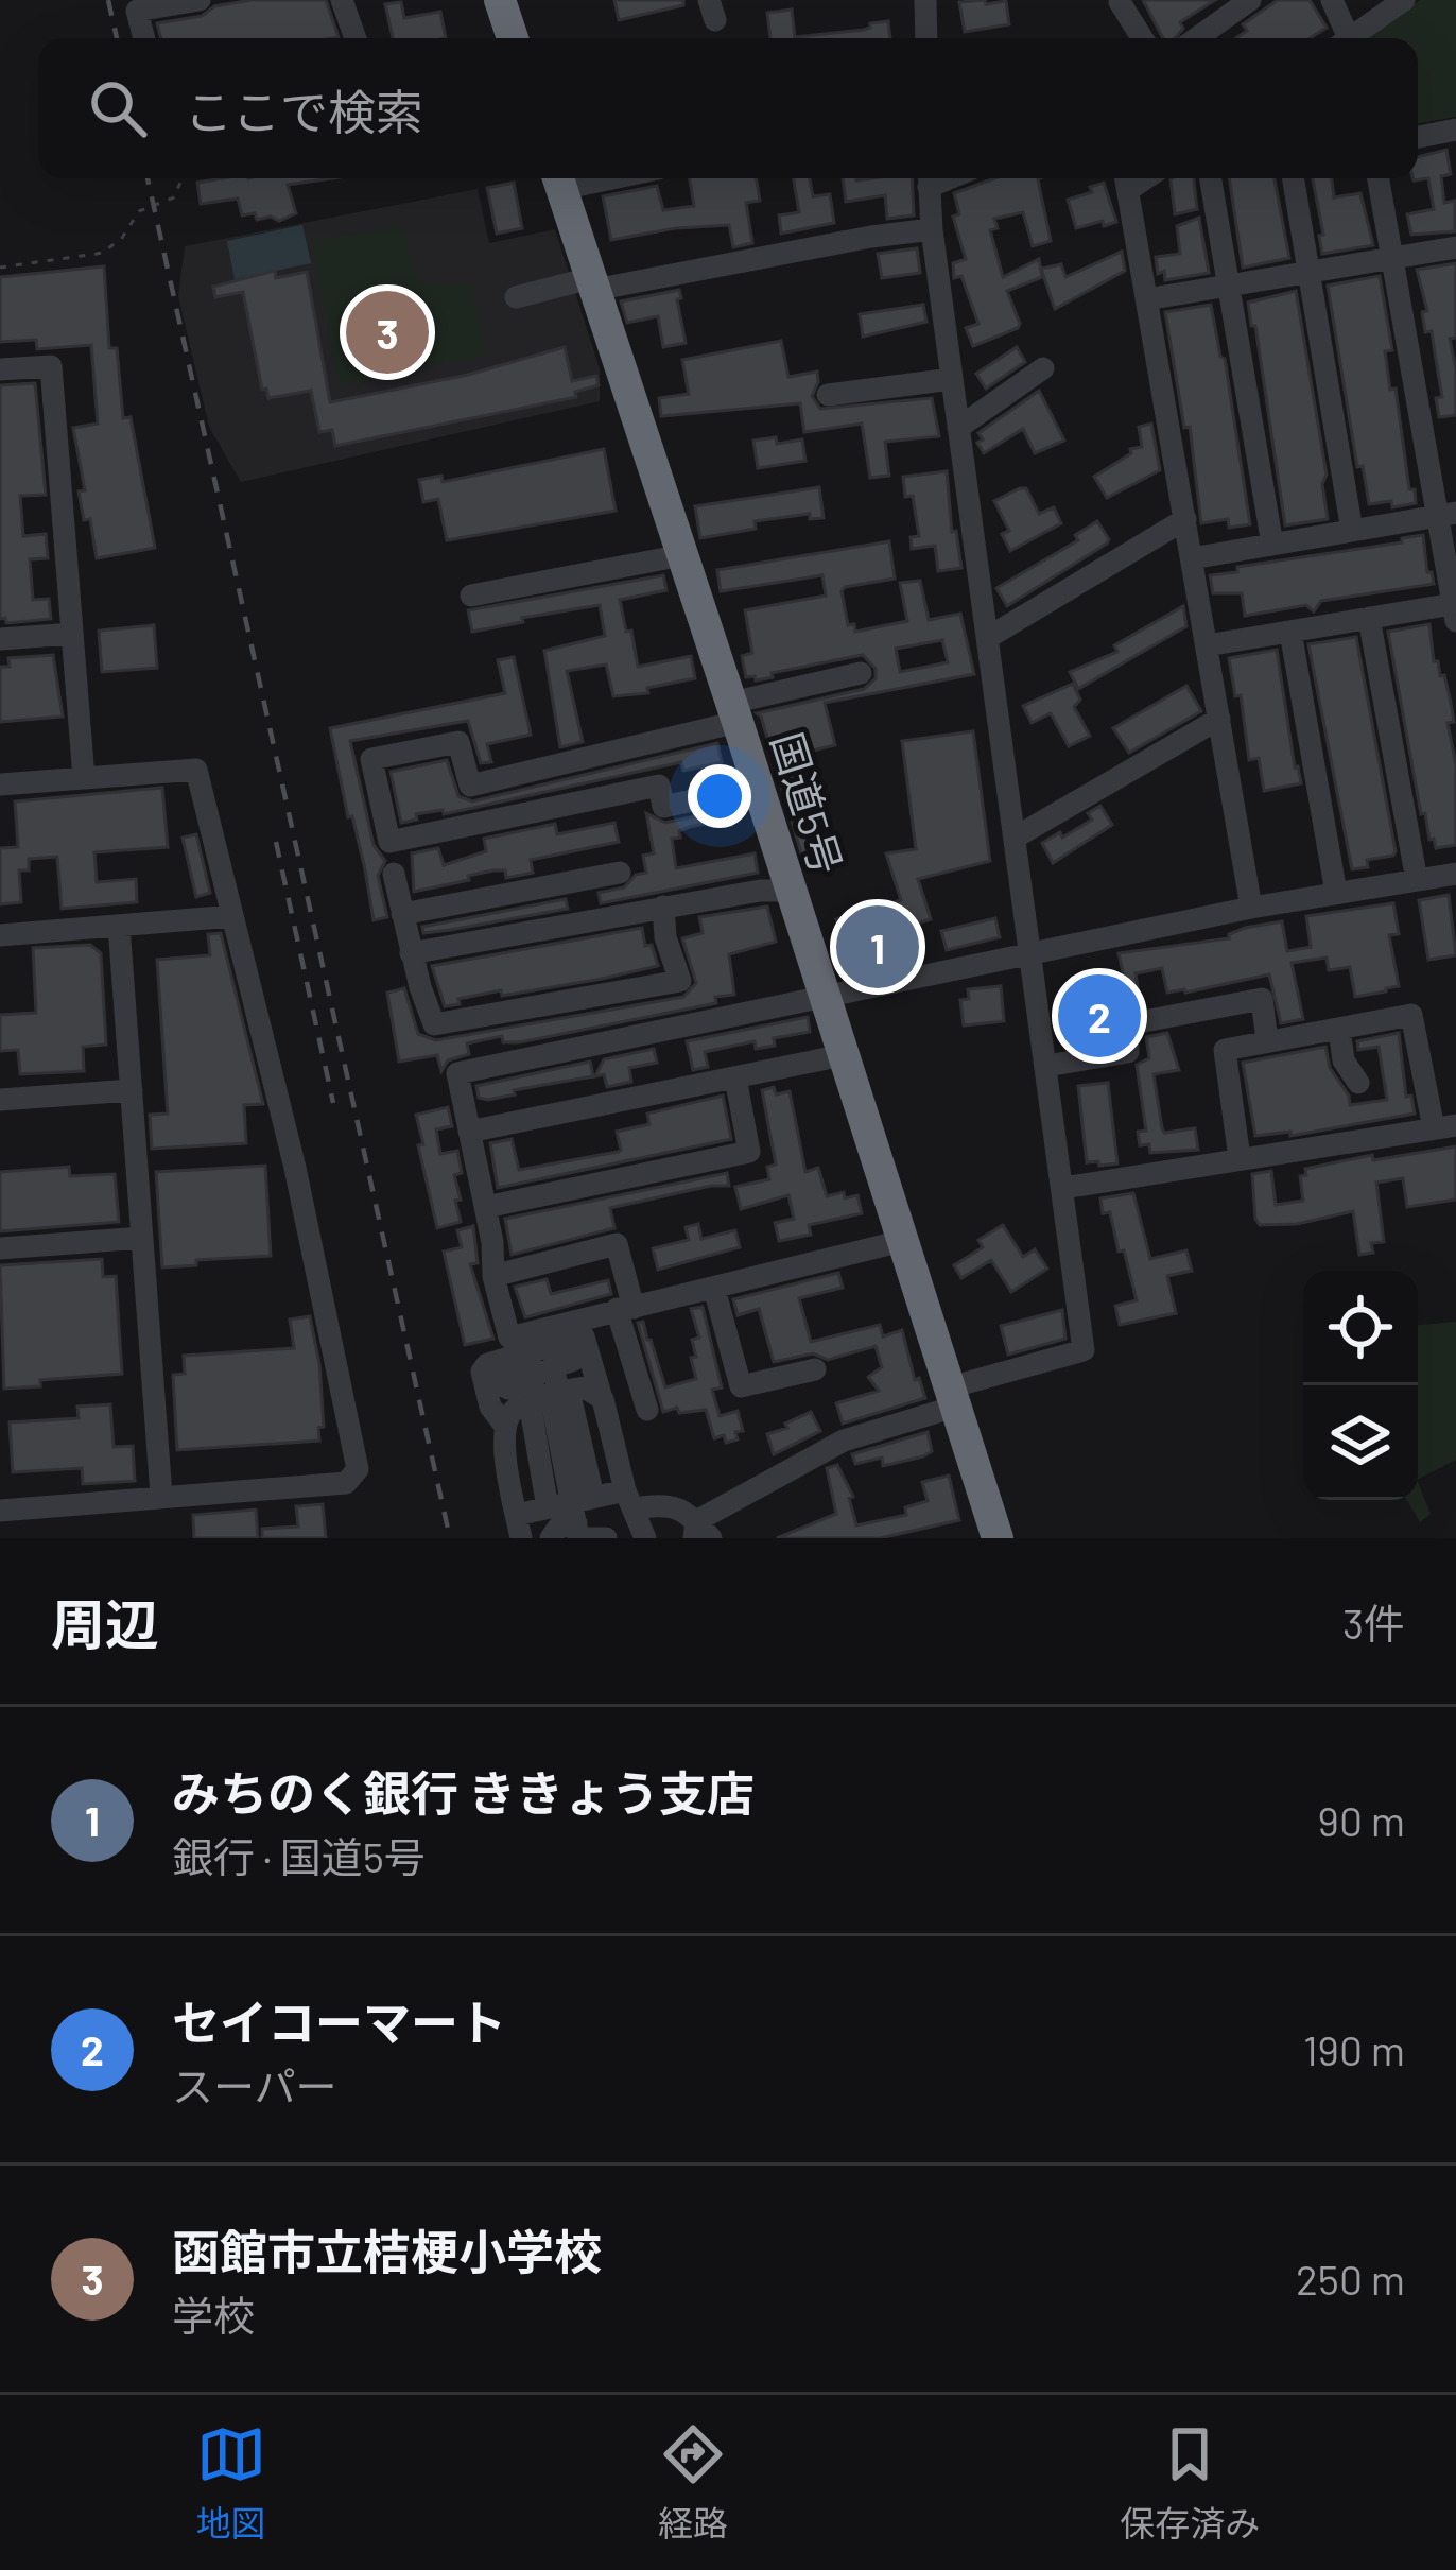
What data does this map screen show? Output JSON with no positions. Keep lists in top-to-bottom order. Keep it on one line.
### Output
{"streets":{"highway":["国道5号"]},"page":{"search":"ここで検索","pins":["3","1","2"],"heading":["周辺","3件"],"list":[{"mark":"1","name":"みちのく銀行 ききょう支店","note":"銀行 · 国道5号","value":"90 m"},{"mark":"2","name":"セイコーマート","note":"スーパー","value":"190 m"},{"mark":"3","name":"函館市立桔梗小学校","note":"学校","value":"250 m"}],"nav":["地図","経路","保存済み"]}}
